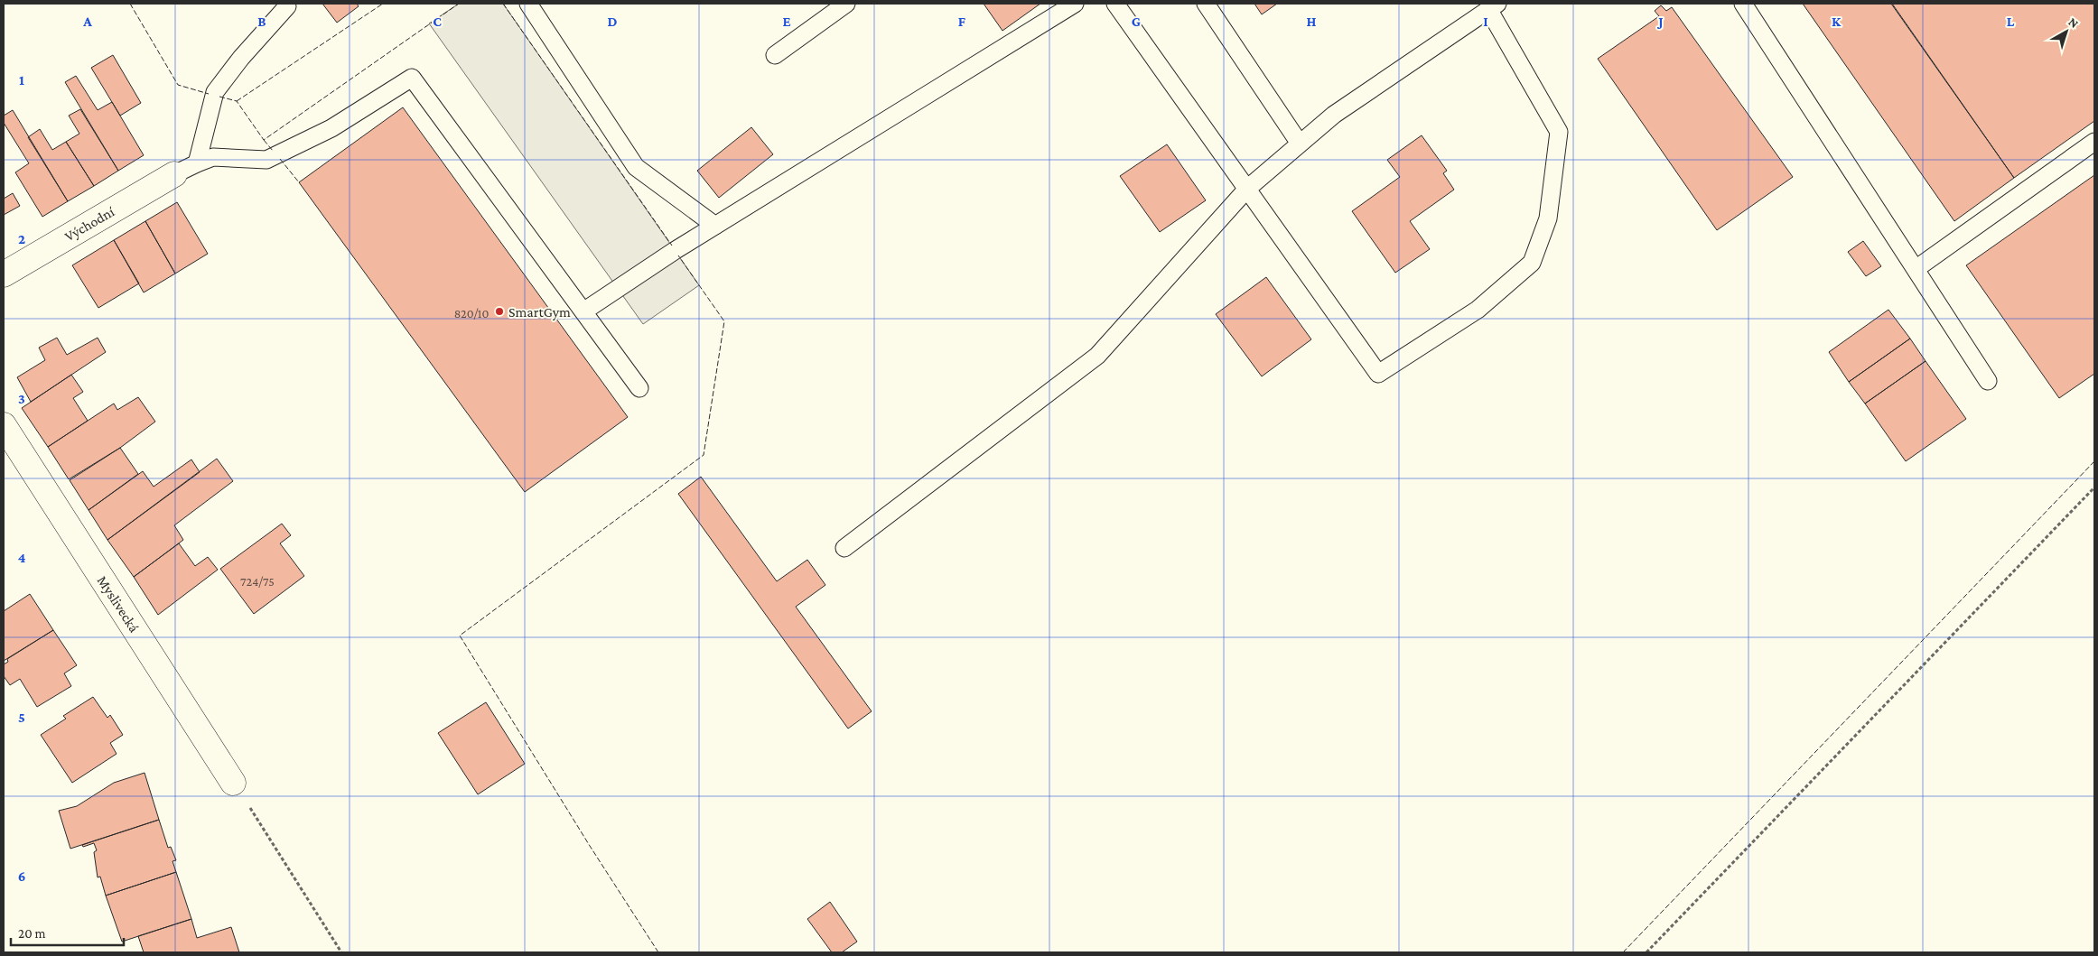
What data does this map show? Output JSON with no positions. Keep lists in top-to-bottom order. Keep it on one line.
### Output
{"streets":{"street":["Východní","Myslivecká"]},"places":["SmartGym"],"house_numbers":["820/10","724/75"],"scale_bar":"20 m","north":"top right","grid":{"columns":["A","B","C","D","E","F","G","H","I","J","K","L"],"rows":["1","2","3","4","5","6"]}}
